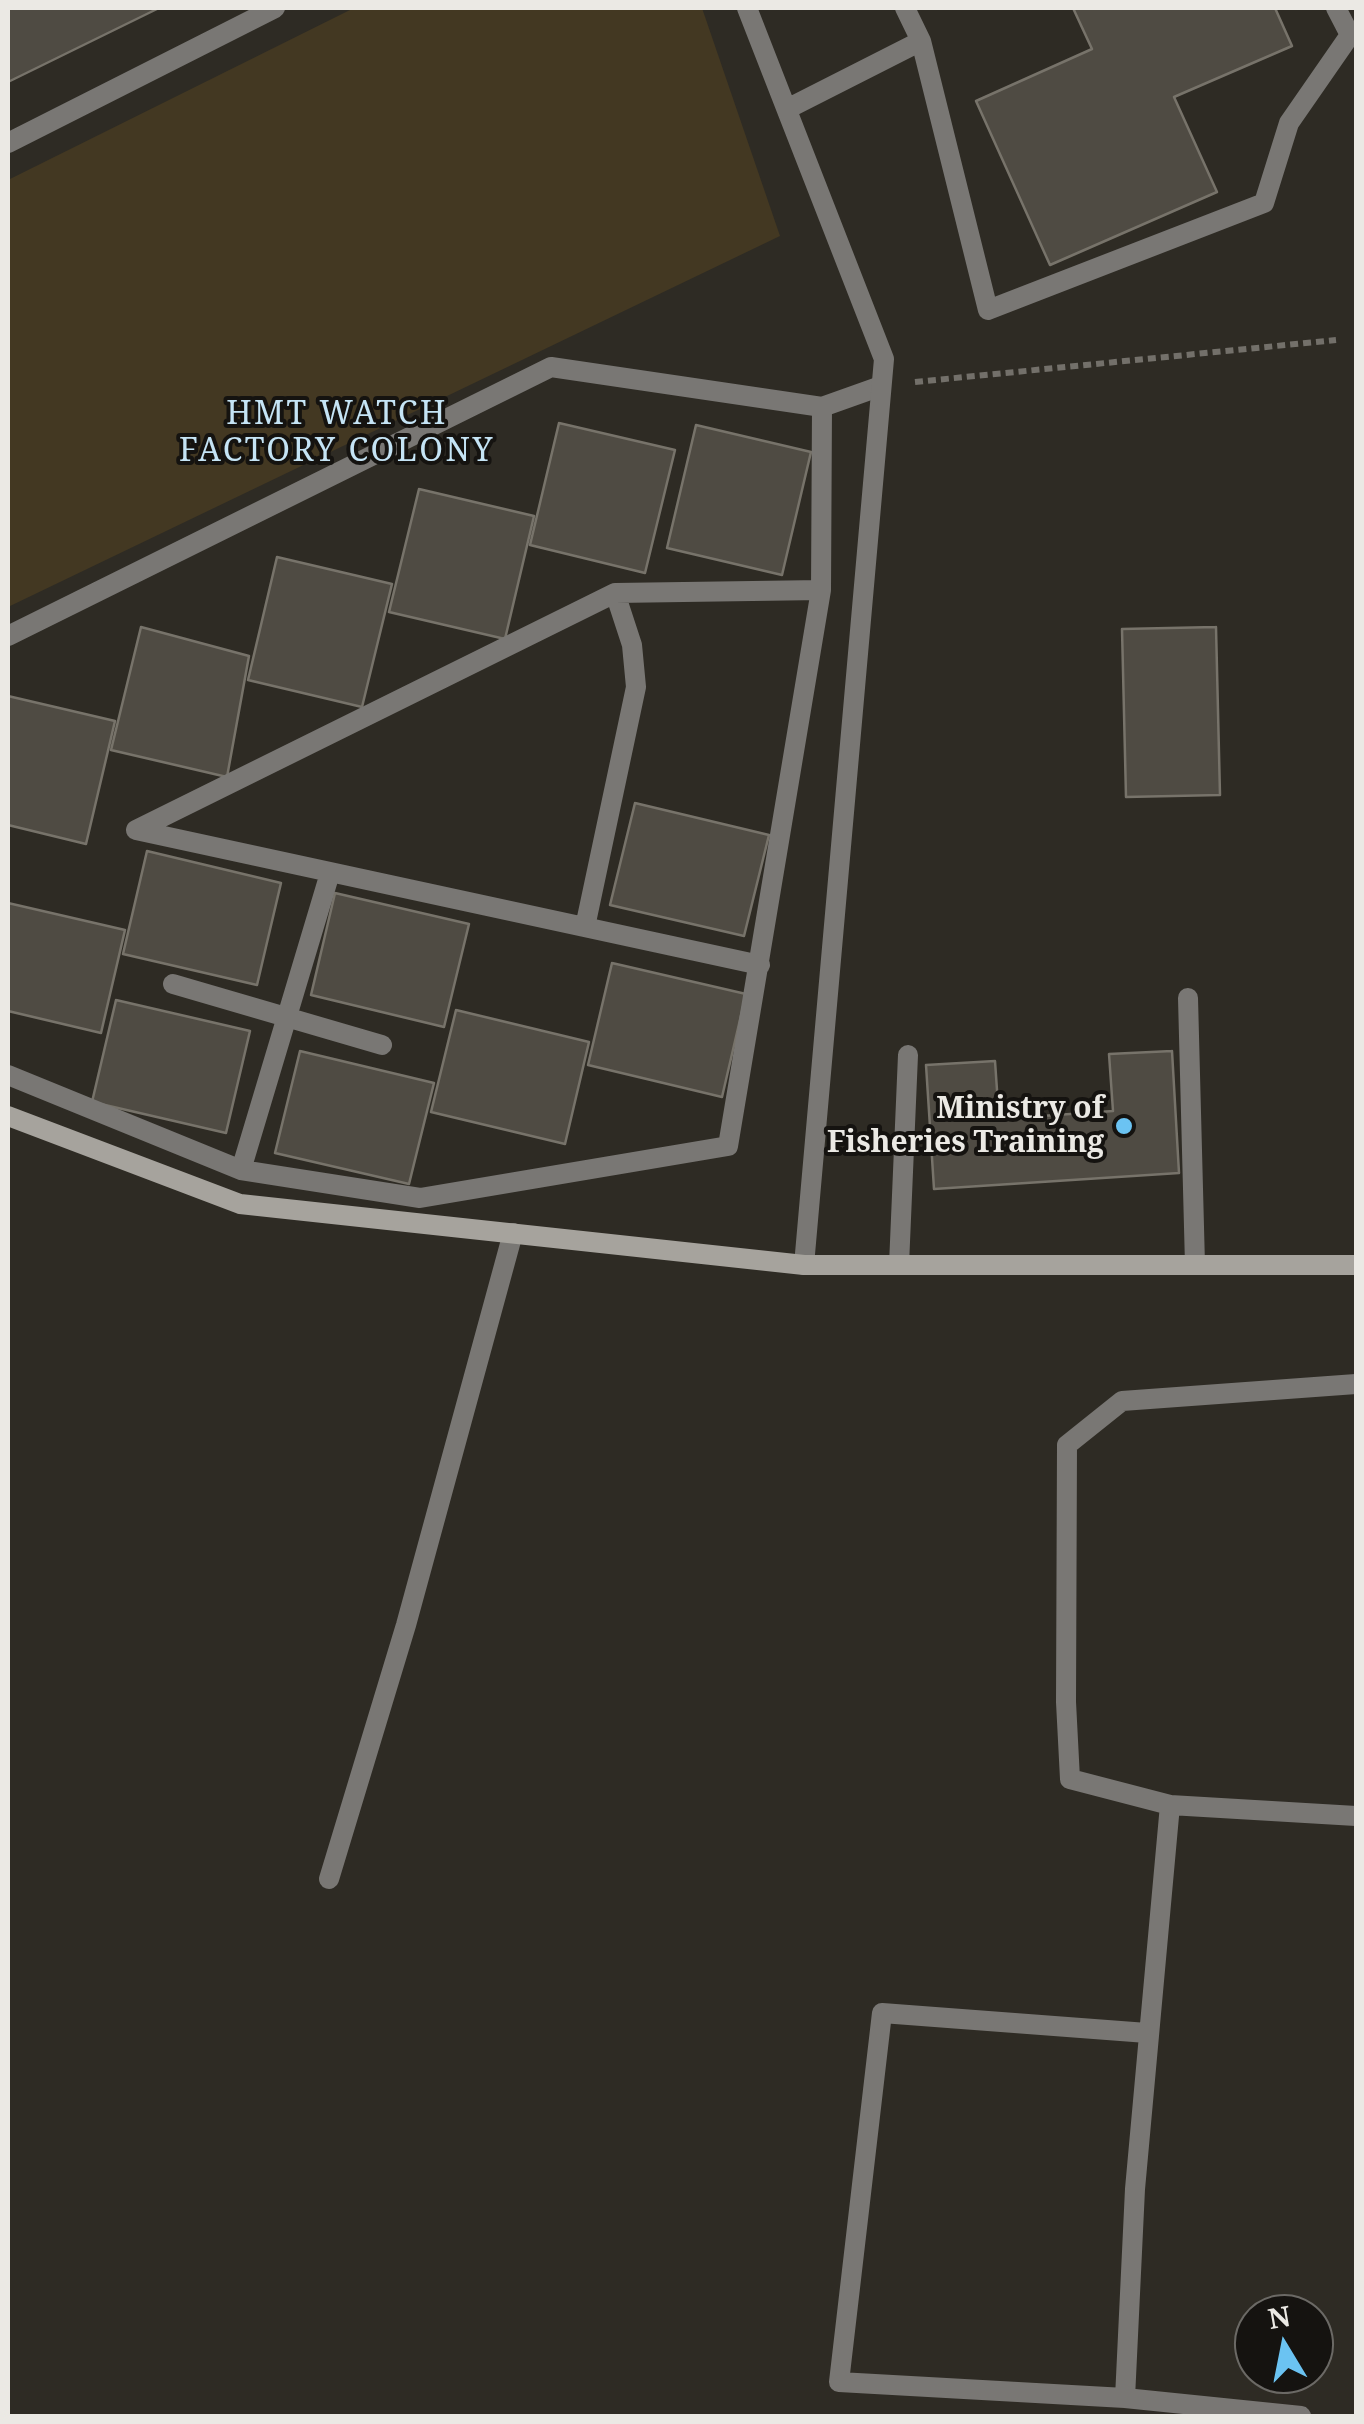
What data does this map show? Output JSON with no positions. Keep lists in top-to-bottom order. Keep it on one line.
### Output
{"districts":["HMT WATCH FACTORY COLONY"],"places":["Ministry of Fisheries Training"],"north":"top"}
